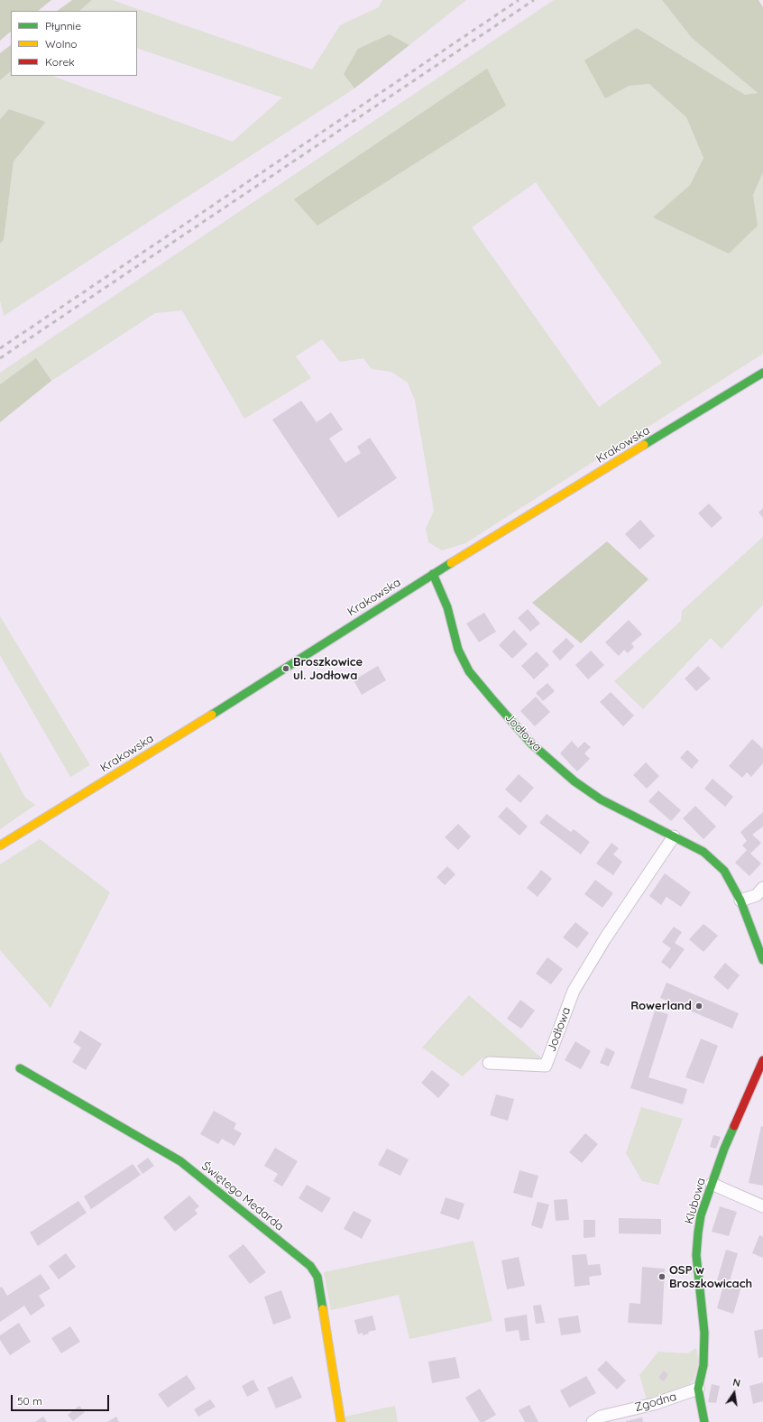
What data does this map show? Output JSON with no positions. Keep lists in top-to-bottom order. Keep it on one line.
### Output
{"streets":{"street":["Krakowska","Jodłowa","Świętego Medarda","Klubowa","Zgodna"]},"crossings":[["Krakowska","Jodłowa"],["Klubowa","Zgodna"]],"places":["Broszkowice ul. Jodłowa","Rowerland","OSP w Broszkowicach"],"legend":["Płynnie","Wolno","Korek"],"scale_bar":"50 m","north":"top"}
